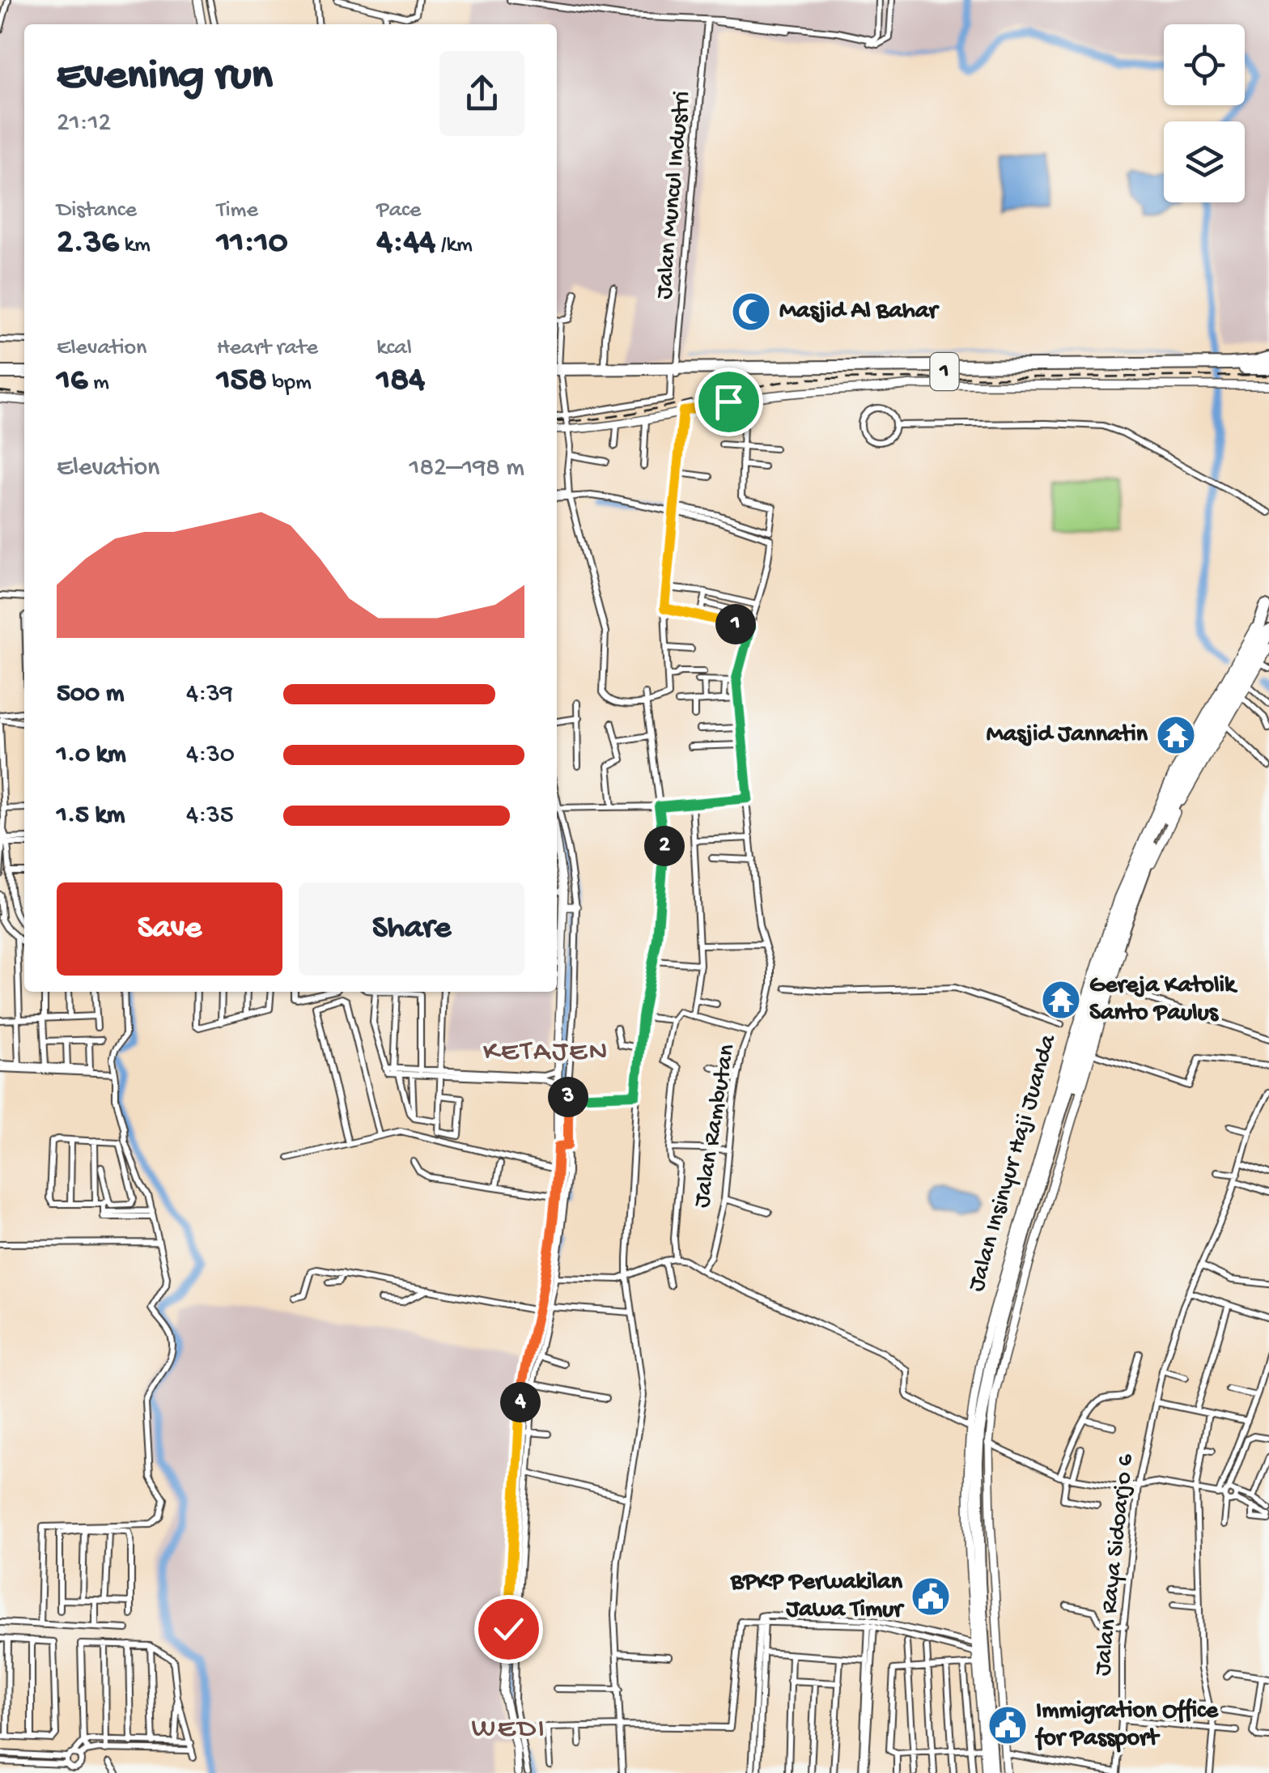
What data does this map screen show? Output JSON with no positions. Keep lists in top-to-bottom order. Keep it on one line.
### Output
{"streets":{"highway":["1","Jalan Insinyur Haji Juanda"],"street":["Jalan Muncul Industri","Jalan Rambutan","Jalan Raya Sidoarjo 6"]},"crossings":[["Jalan Muncul Industri","1"]],"districts":["KETAJEN","WEDI"],"places":{"mosque":["Masjid Al Bahar"],"temple":["Masjid Jannatin","Gereja Katolik Santo Paulus"],"public building":["BPKP Perwakilan Jawa Timur","Immigration Office for Passport"]},"page":{"heading":["Evening run","21:12"],"stats":[["Distance","2.36 km"],["Time","11:10"],["Pace","4:44 /km"],["Elevation","16 m"],["Heart rate","158 bpm"],["kcal","184"]],"chart":["Elevation","182–198 m"],"pins":["1","2","3","4"],"list":[{"name":"500 m","note":"4:39"},{"name":"1.0 km","note":"4:30"},{"name":"1.5 km","note":"4:35"}],"buttons":["Save","Share"]}}
